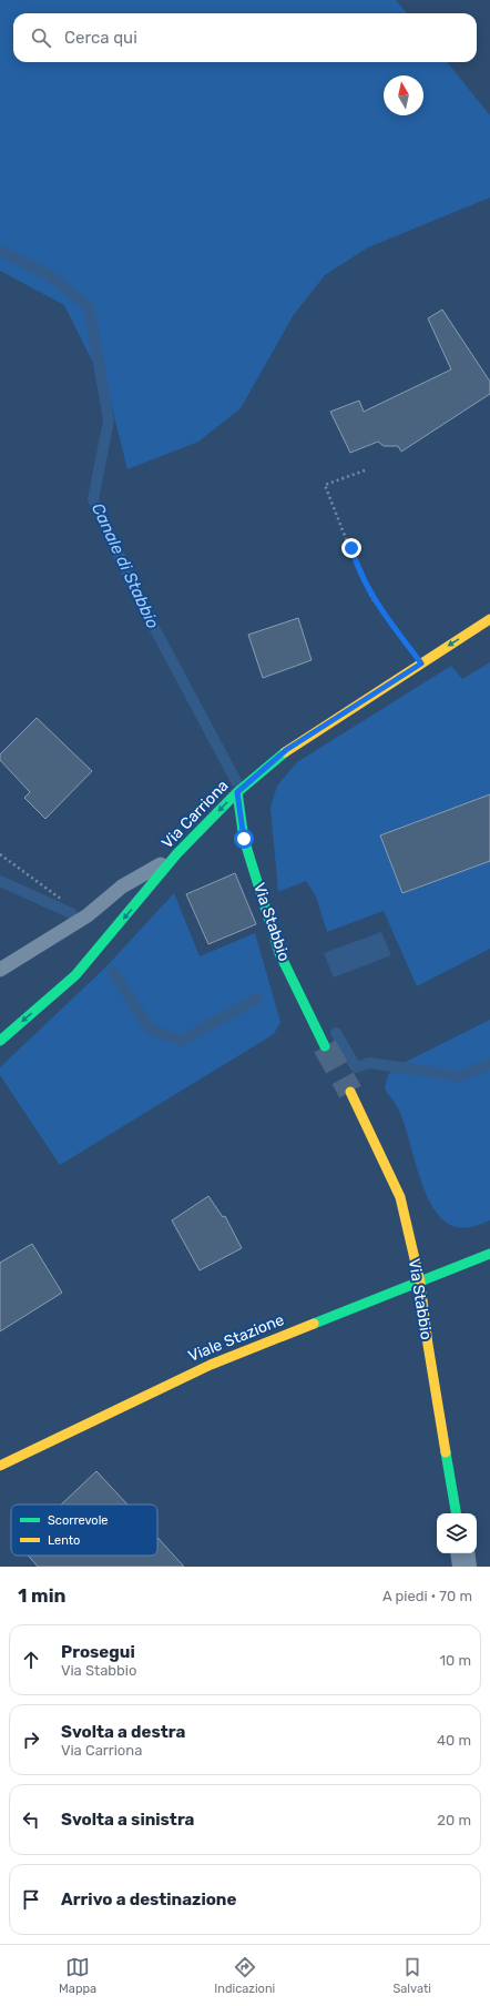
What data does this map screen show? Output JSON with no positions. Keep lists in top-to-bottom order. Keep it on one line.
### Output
{"streets":{"street":["Via Carriona","Via Stabbio","Viale Stazione"]},"crossings":[["Via Carriona","Via Stabbio"],["Via Stabbio","Viale Stazione"]],"one_way":["Via Carriona"],"water":["Canale di Stabbio"],"legend":["Scorrevole","Lento"],"north":"top","page":{"search":"Cerca qui","heading":["1 min","A piedi · 70 m"],"list":[["Prosegui","Via Stabbio","10 m"],["Svolta a destra","Via Carriona","40 m"],["Svolta a sinistra","20 m"],"Arrivo a destinazione"],"nav":["Mappa","Indicazioni","Salvati"]}}
